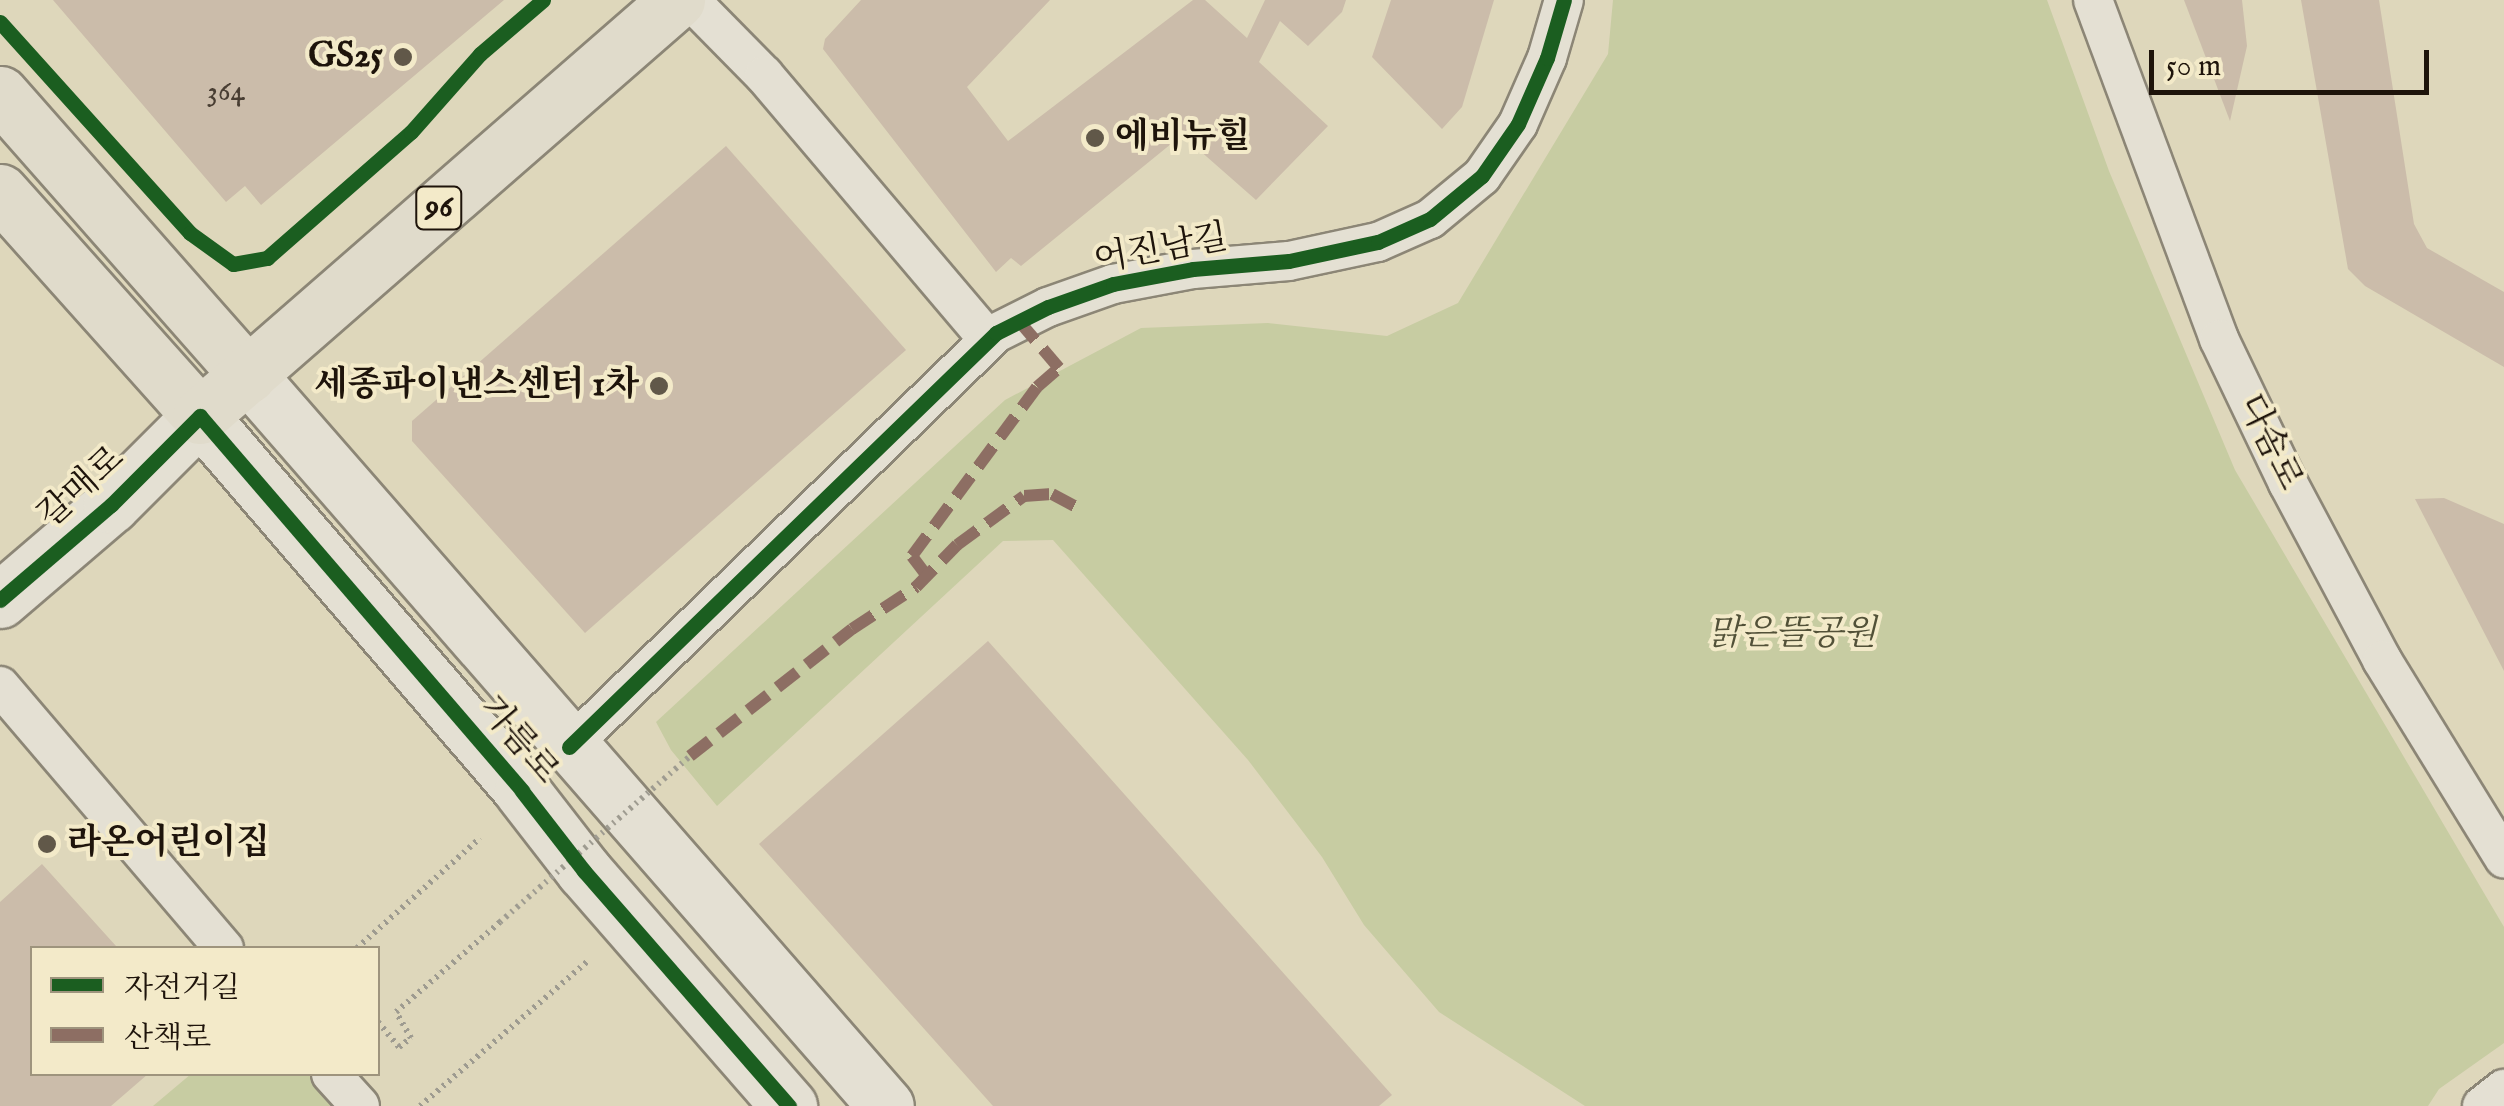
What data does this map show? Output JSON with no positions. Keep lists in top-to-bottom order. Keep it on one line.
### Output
{"streets":{"main road":["96","갈매로","가름로"],"street":["어진남길","다솜로"]},"crossings":[["어진남길","가름로"],["갈매로","가름로"]],"parks":["맑은뜰공원"],"places":["GS25","에비뉴힐","세종파이낸스센터 1차","라온어린이집"],"house_numbers":["364"],"legend":["자전거길","산책로"],"scale_bar":"50 m"}
